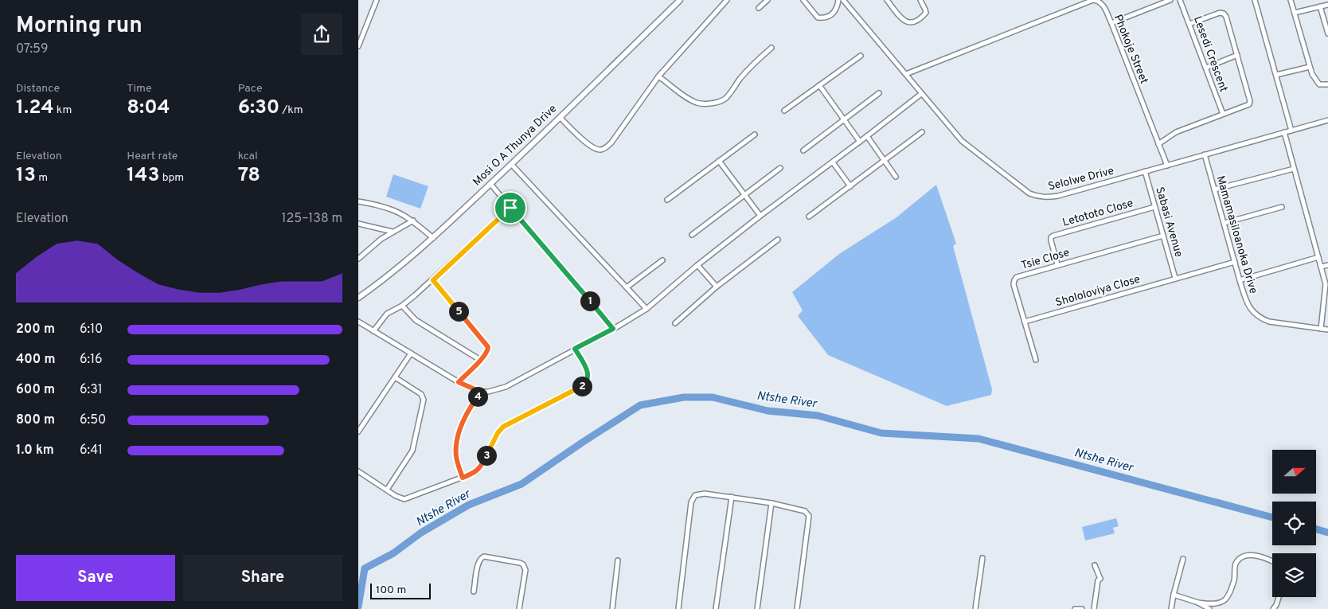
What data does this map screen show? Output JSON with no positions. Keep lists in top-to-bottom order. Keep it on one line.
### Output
{"streets":{"street":["Phokoje Street","Lesedi Crescent","Mosi O A Thunya Drive","Selolwe Drive","Letototo Close","Sabasi Avenue","Mamamasiloanoka Drive","Tsie Close","Shololoviya Close"]},"crossings":[["Phokoje Street","Selolwe Drive"],["Selolwe Drive","Sabasi Avenue"],["Selolwe Drive","Mamamasiloanoka Drive"],["Letototo Close","Sabasi Avenue"],["Letototo Close","Tsie Close"],["Sabasi Avenue","Tsie Close"],["Sabasi Avenue","Shololoviya Close"],["Mamamasiloanoka Drive","Shololoviya Close"],["Tsie Close","Shololoviya Close"]],"water":["Ntshe River"],"scale_bar":"100 m","north":"right","page":{"heading":["Morning run","07:59"],"stats":[["Distance","1.24 km"],["Time","8:04"],["Pace","6:30 /km"],["Elevation","13 m"],["Heart rate","143 bpm"],["kcal","78"]],"chart":["Elevation","125–138 m"],"pins":["1","5","2","4","3"],"list":[{"name":"200 m","note":"6:10"},{"name":"400 m","note":"6:16"},{"name":"600 m","note":"6:31"},{"name":"800 m","note":"6:50"},{"name":"1.0 km","note":"6:41"}],"buttons":["Save","Share"],"scale":"100 m"}}
